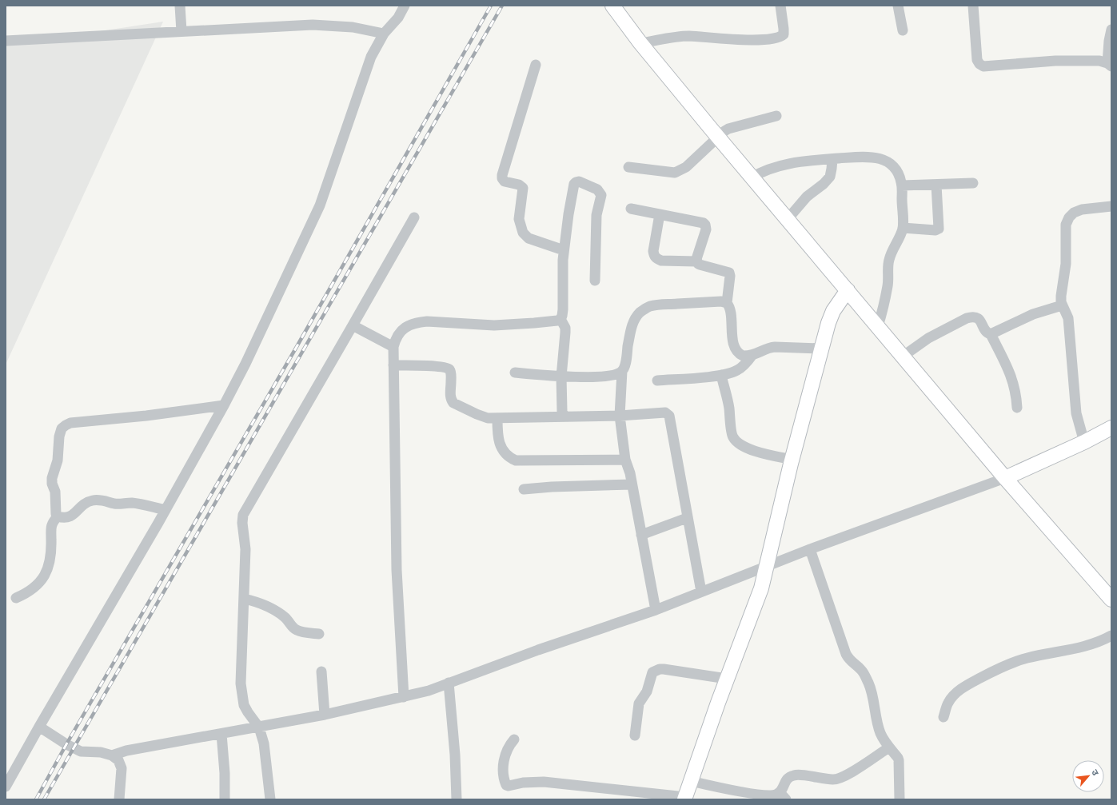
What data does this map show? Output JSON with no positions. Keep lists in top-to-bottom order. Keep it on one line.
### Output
{"north":"top right"}
